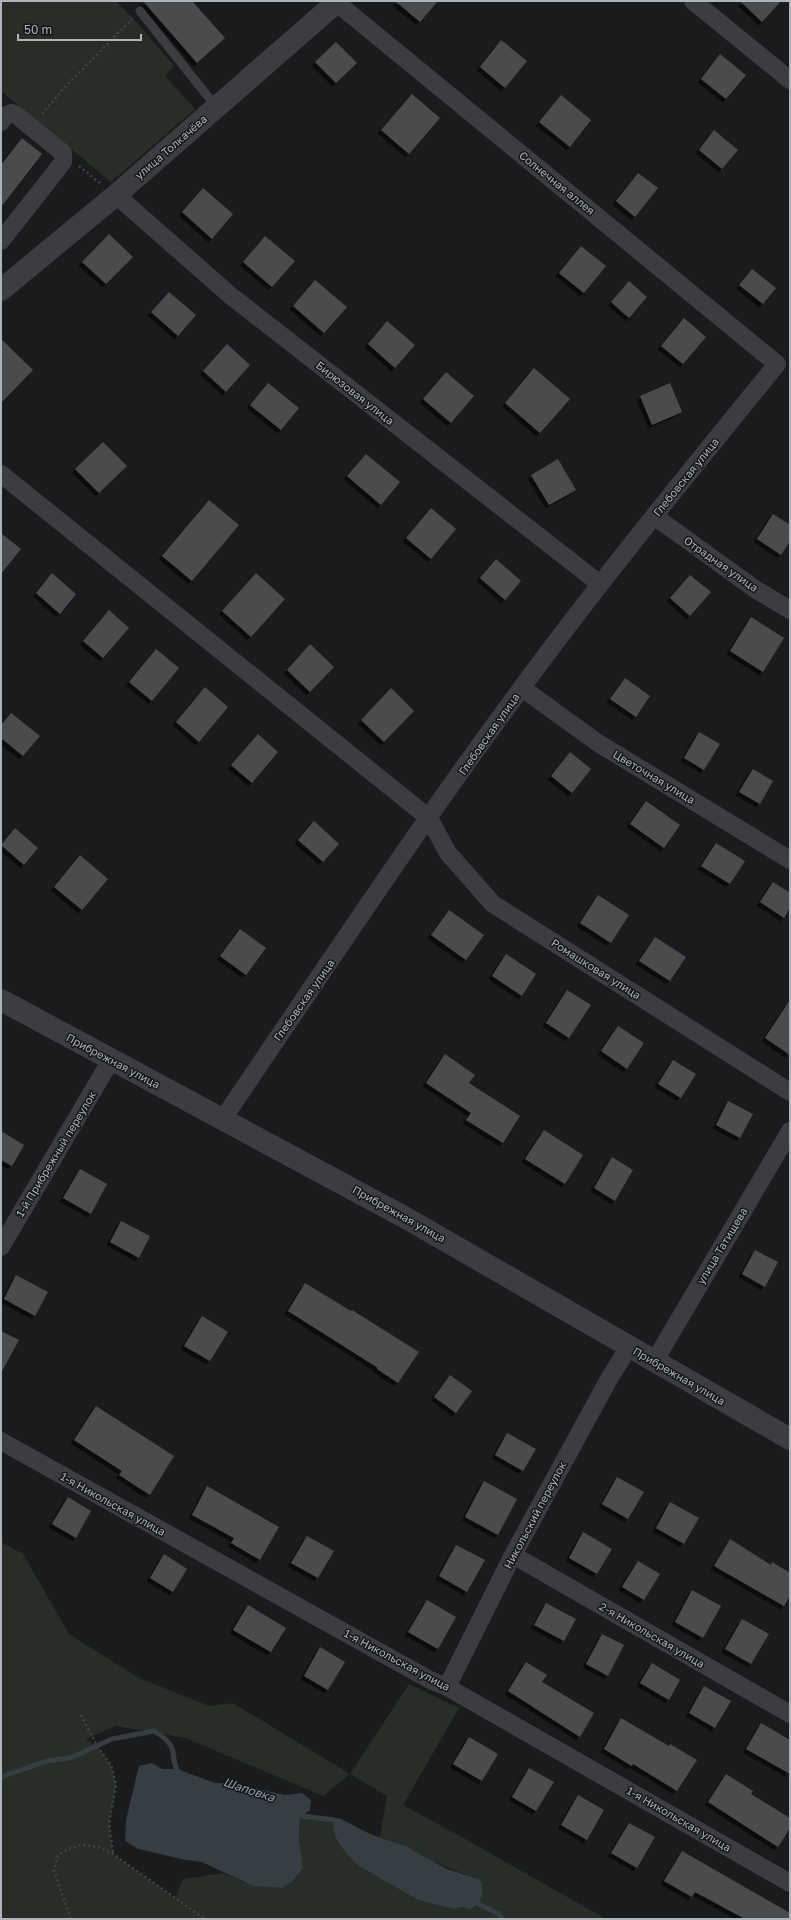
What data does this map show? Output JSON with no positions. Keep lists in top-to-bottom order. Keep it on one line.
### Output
{"streets":{"street":["улица Толкачёва","Солнечная аллея","Бирюзовая улица","Глебовская улица","Отрадная улица","Цветочная улица","Ромашковая улица","Прибрежная улица","1-й Прибрежный переулок","улица Татищева","1-я Никольская улица","Никольский переулок","2-я Никольская улица"]},"crossings":[["улица Толкачёва","Солнечная аллея"],["улица Толкачёва","Бирюзовая улица"],["Солнечная аллея","Глебовская улица"],["Бирюзовая улица","Глебовская улица"],["Глебовская улица","Отрадная улица"],["Глебовская улица","Цветочная улица"],["Глебовская улица","Ромашковая улица"],["Глебовская улица","Прибрежная улица"],["Прибрежная улица","1-й Прибрежный переулок"],["Прибрежная улица","улица Татищева"],["Прибрежная улица","Никольский переулок"],["1-я Никольская улица","Никольский переулок"],["Никольский переулок","2-я Никольская улица"]],"water":["Шаповка"],"scale_bar":"50 m"}
